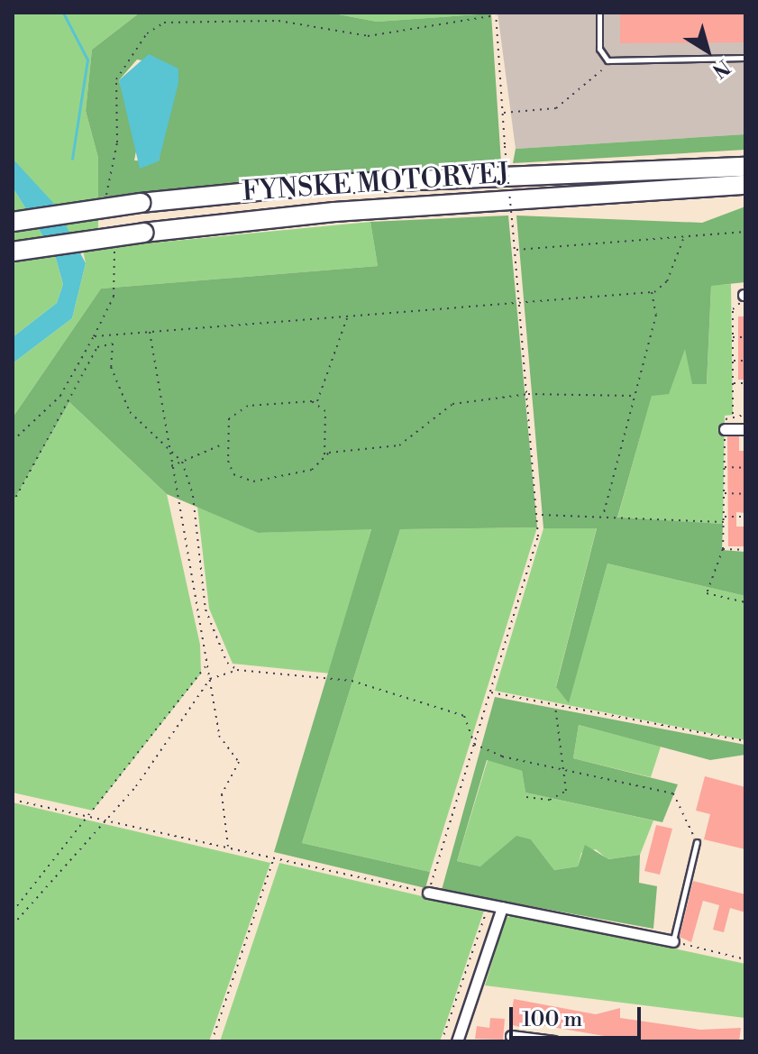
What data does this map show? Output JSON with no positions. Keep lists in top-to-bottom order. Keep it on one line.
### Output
{"streets":{"highway":["FYNSKE MOTORVEJ"]},"scale_bar":"100 m","north":"bottom right"}
